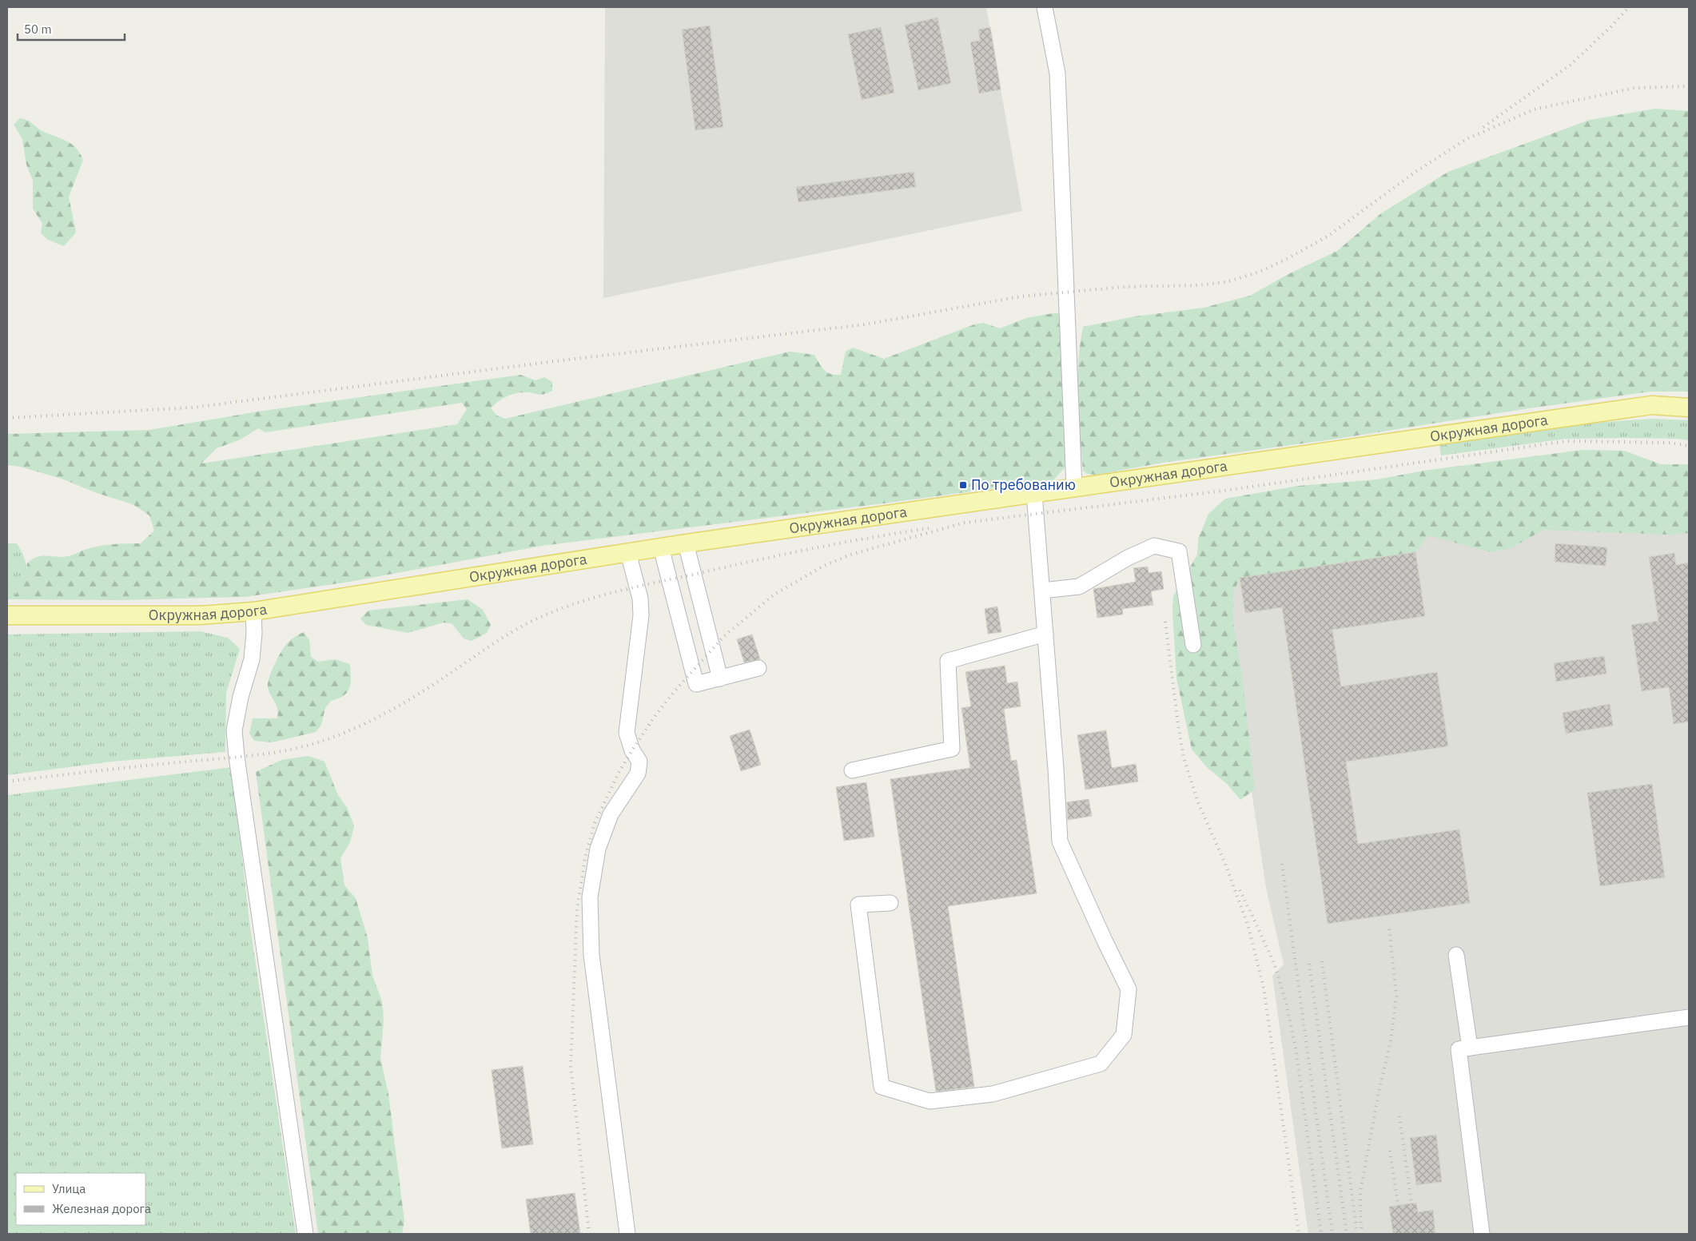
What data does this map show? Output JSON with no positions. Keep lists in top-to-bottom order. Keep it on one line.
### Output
{"streets":{"main road":["Окружная дорога"]},"places":{"transit":["По требованию"]},"legend":["Улица","Железная дорога"],"scale_bar":"50 m"}
